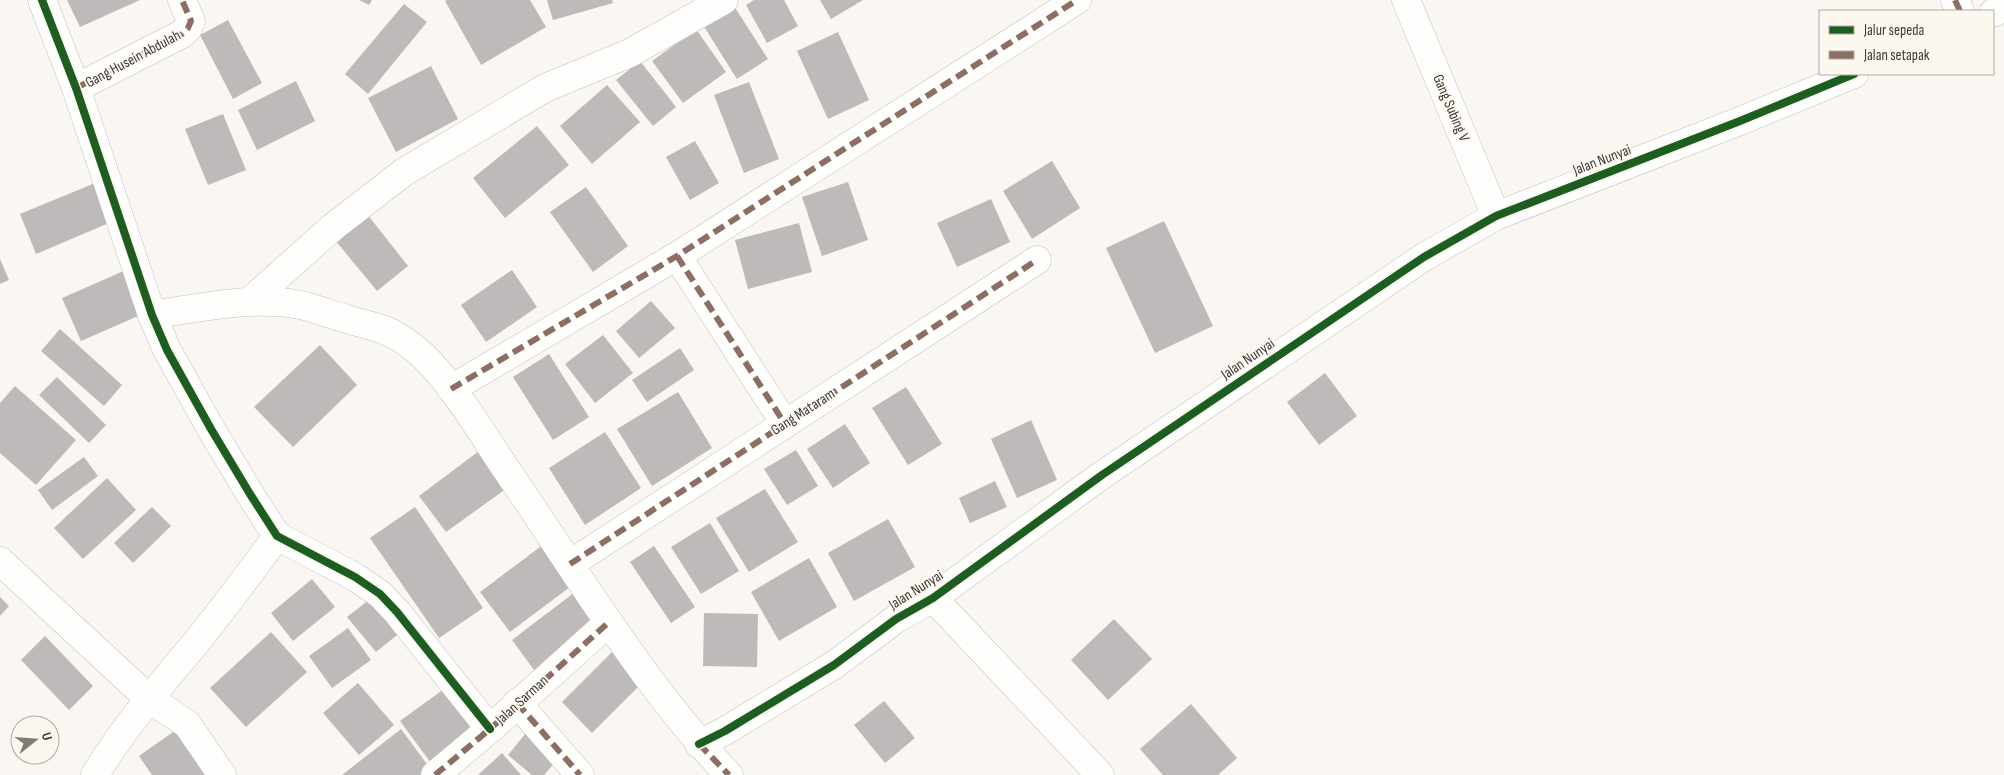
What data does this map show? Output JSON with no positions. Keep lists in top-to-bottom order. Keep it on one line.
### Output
{"streets":{"street":["Gang Husein Abdulah","Gang Subing V","Jalan Nunyai","Gang Mataram","Jalan Sarman"]},"crossings":[["Gang Subing V","Jalan Nunyai"]],"legend":["Jalur sepeda","Jalan setapak"],"north":"right"}
